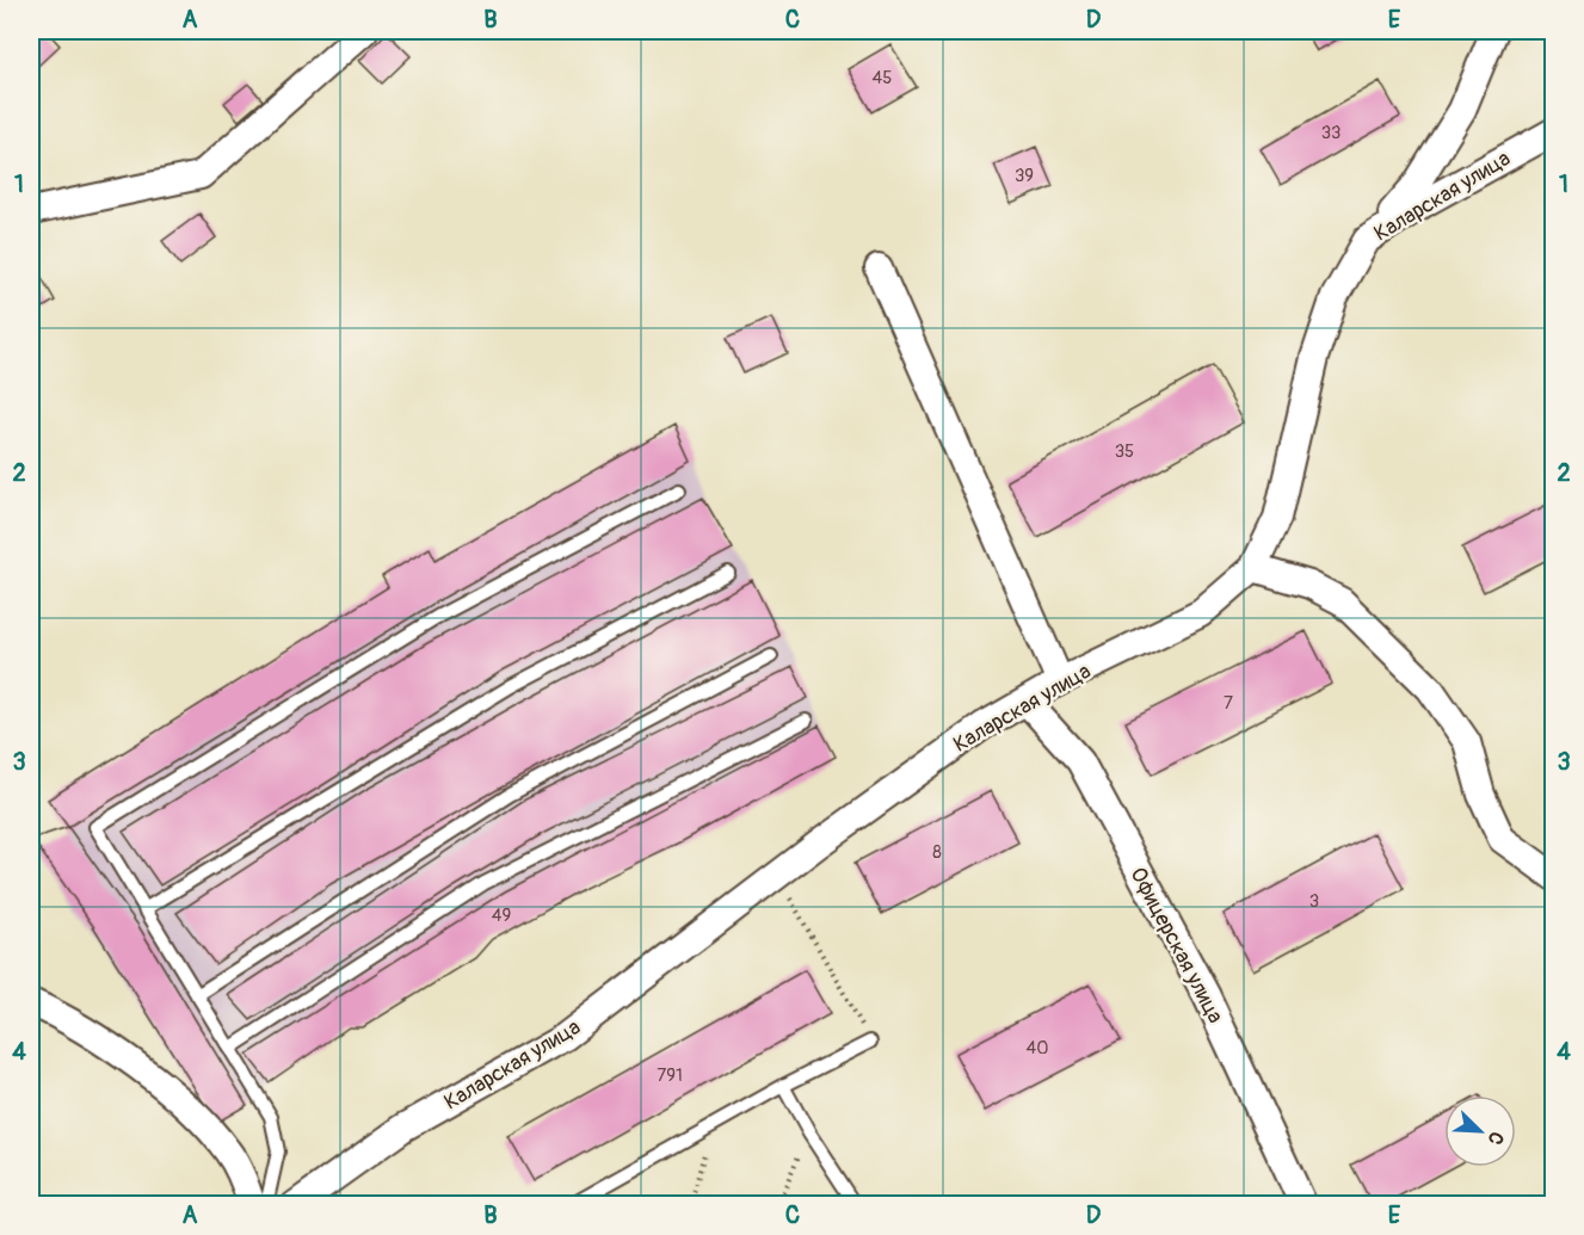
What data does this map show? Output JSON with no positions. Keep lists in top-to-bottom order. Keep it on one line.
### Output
{"streets":{"street":["Каларская улица","Офицерская улица"]},"crossings":[["Каларская улица","Офицерская улица"]],"house_numbers":["45","33","39","35","7","8","3","49","40","791"],"north":"bottom right","grid":{"columns":["A","B","C","D","E"],"rows":["1","2","3","4"]}}
